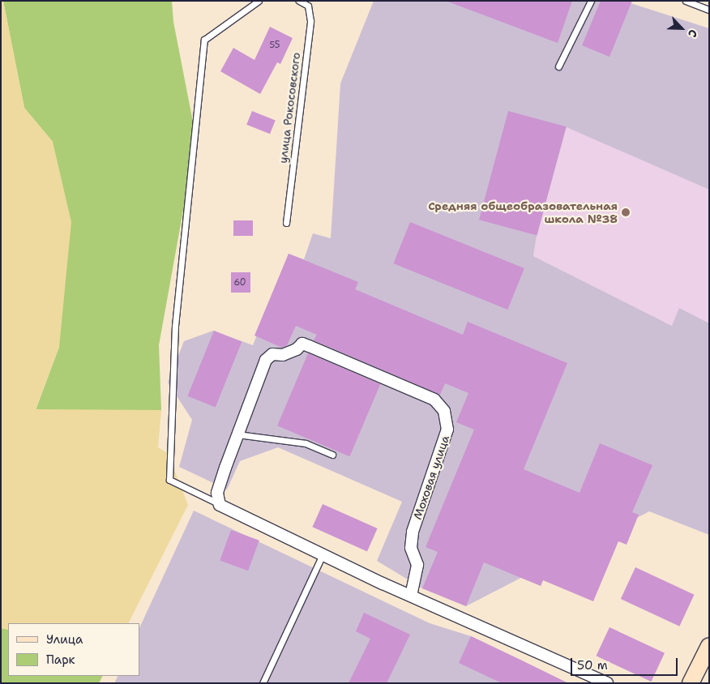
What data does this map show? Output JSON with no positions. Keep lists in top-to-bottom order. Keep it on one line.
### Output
{"streets":{"street":["Моховая улица"],"lane":["улица Рокосовского"]},"places":["Средняя общеобразовательная школа №38"],"house_numbers":["55","60"],"legend":["Улица","Парк"],"scale_bar":"50 m","north":"bottom right"}
